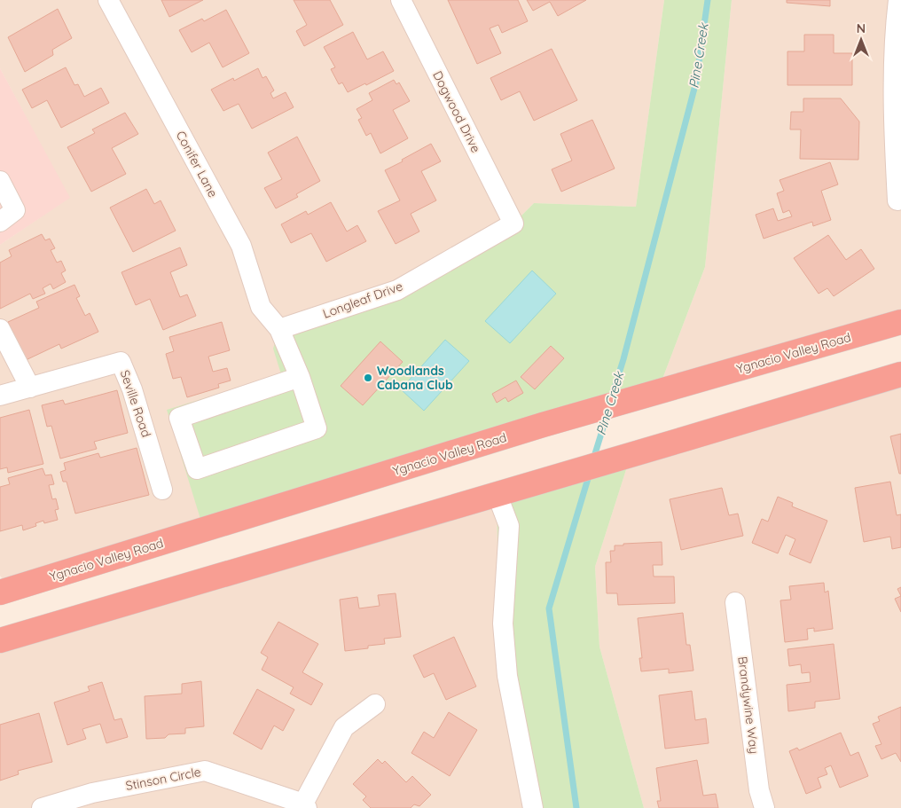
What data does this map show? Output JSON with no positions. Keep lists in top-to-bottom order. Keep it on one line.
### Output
{"streets":{"highway":["Ygnacio Valley Road"],"street":["Dogwood Drive","Conifer Lane","Longleaf Drive","Seville Road","Brandywine Way","Stinson Circle"]},"crossings":[["Dogwood Drive","Longleaf Drive"],["Conifer Lane","Longleaf Drive"]],"water":["Pine Creek"],"places":["Woodlands Cabana Club"],"north":"top"}
